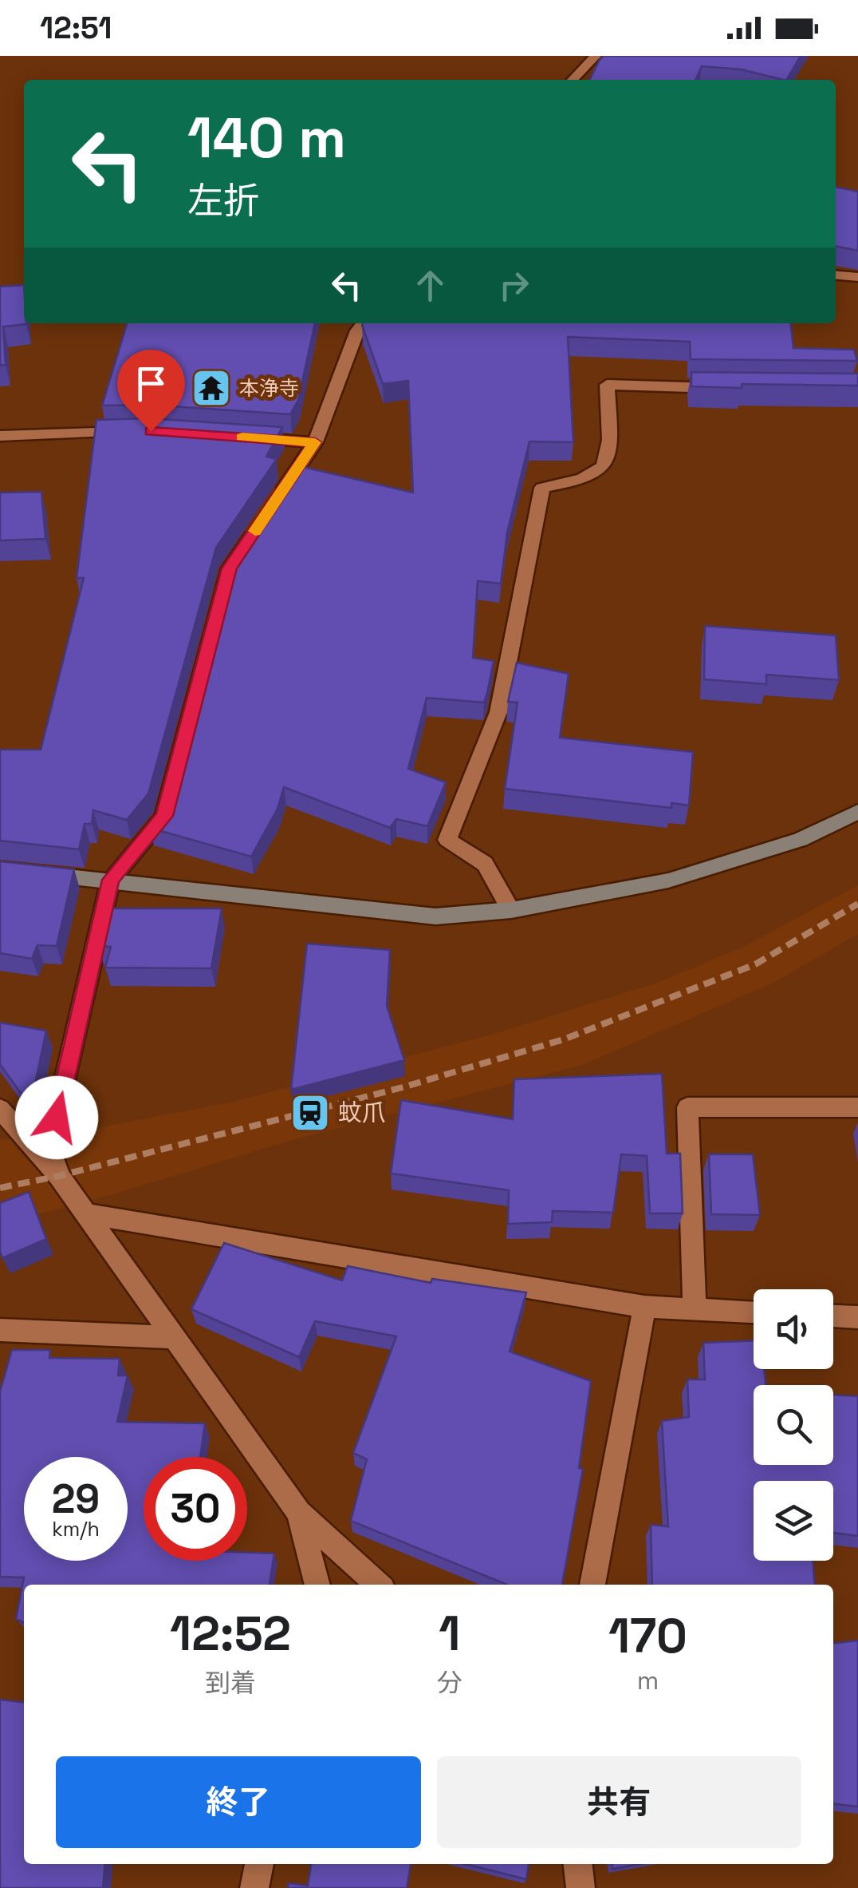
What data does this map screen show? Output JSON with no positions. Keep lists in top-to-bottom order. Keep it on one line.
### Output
{"places":{"temple":["本浄寺"],"station":["蚊爪"]},"page":{"status":"12:51","turn":["140 m","左折"],"speed":"29 km/h","limit":"30","eta":["12:52","到着","1","分","170","m"],"buttons":["終了","共有"]}}
